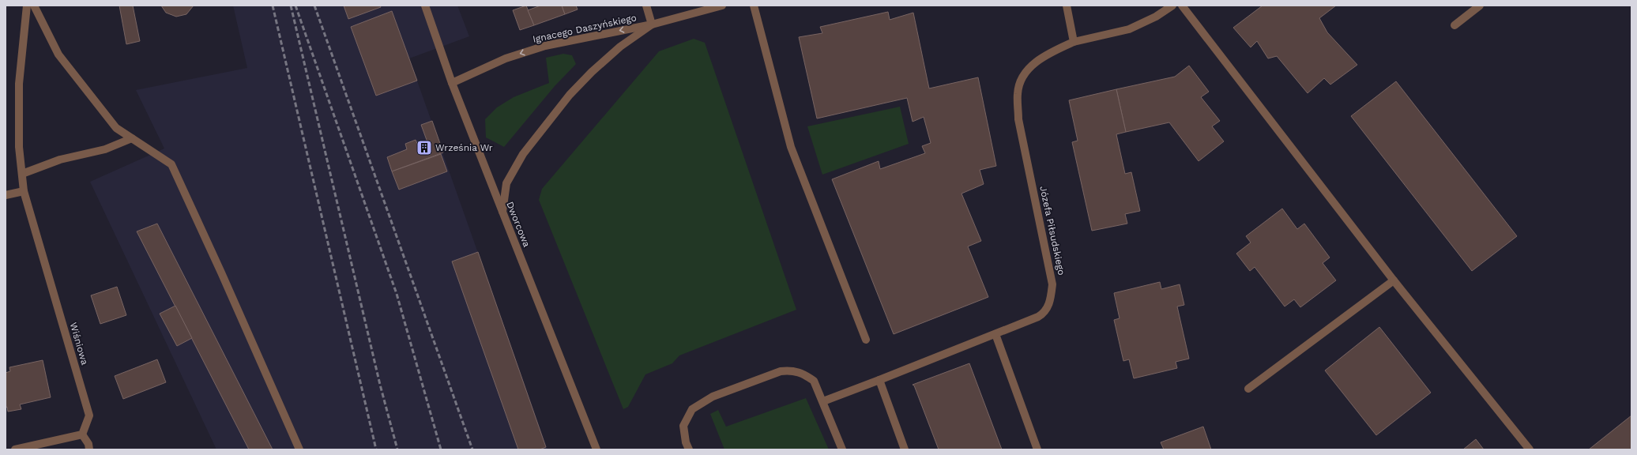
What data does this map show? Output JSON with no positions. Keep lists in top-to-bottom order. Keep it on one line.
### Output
{"streets":{"street":["Ignacego Daszyńskiego","Dworcowa","Józefa Piłsudskiego","Wiśniowa"]},"crossings":[["Ignacego Daszyńskiego","Dworcowa"]],"one_way":["Ignacego Daszyńskiego"],"places":{"building":["Września Wr"]}}
